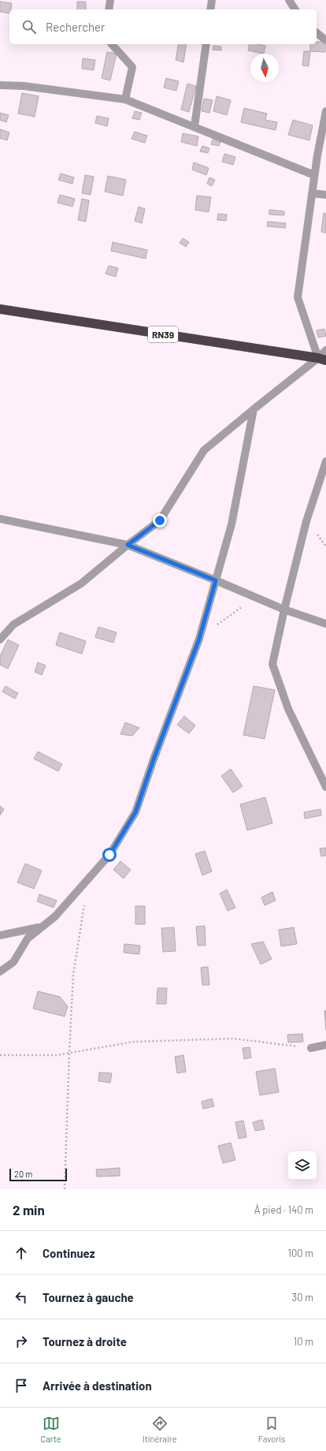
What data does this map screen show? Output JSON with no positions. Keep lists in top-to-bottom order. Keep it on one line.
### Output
{"streets":{"highway":["RN39"]},"scale_bar":"20 m","north":"bottom","page":{"search":"Rechercher","scale":"20 m","heading":["2 min","À pied · 140 m"],"list":[["Continuez","100 m"],["Tournez à gauche","30 m"],["Tournez à droite","10 m"],"Arrivée à destination"],"nav":["Carte","Itinéraire","Favoris"]}}
